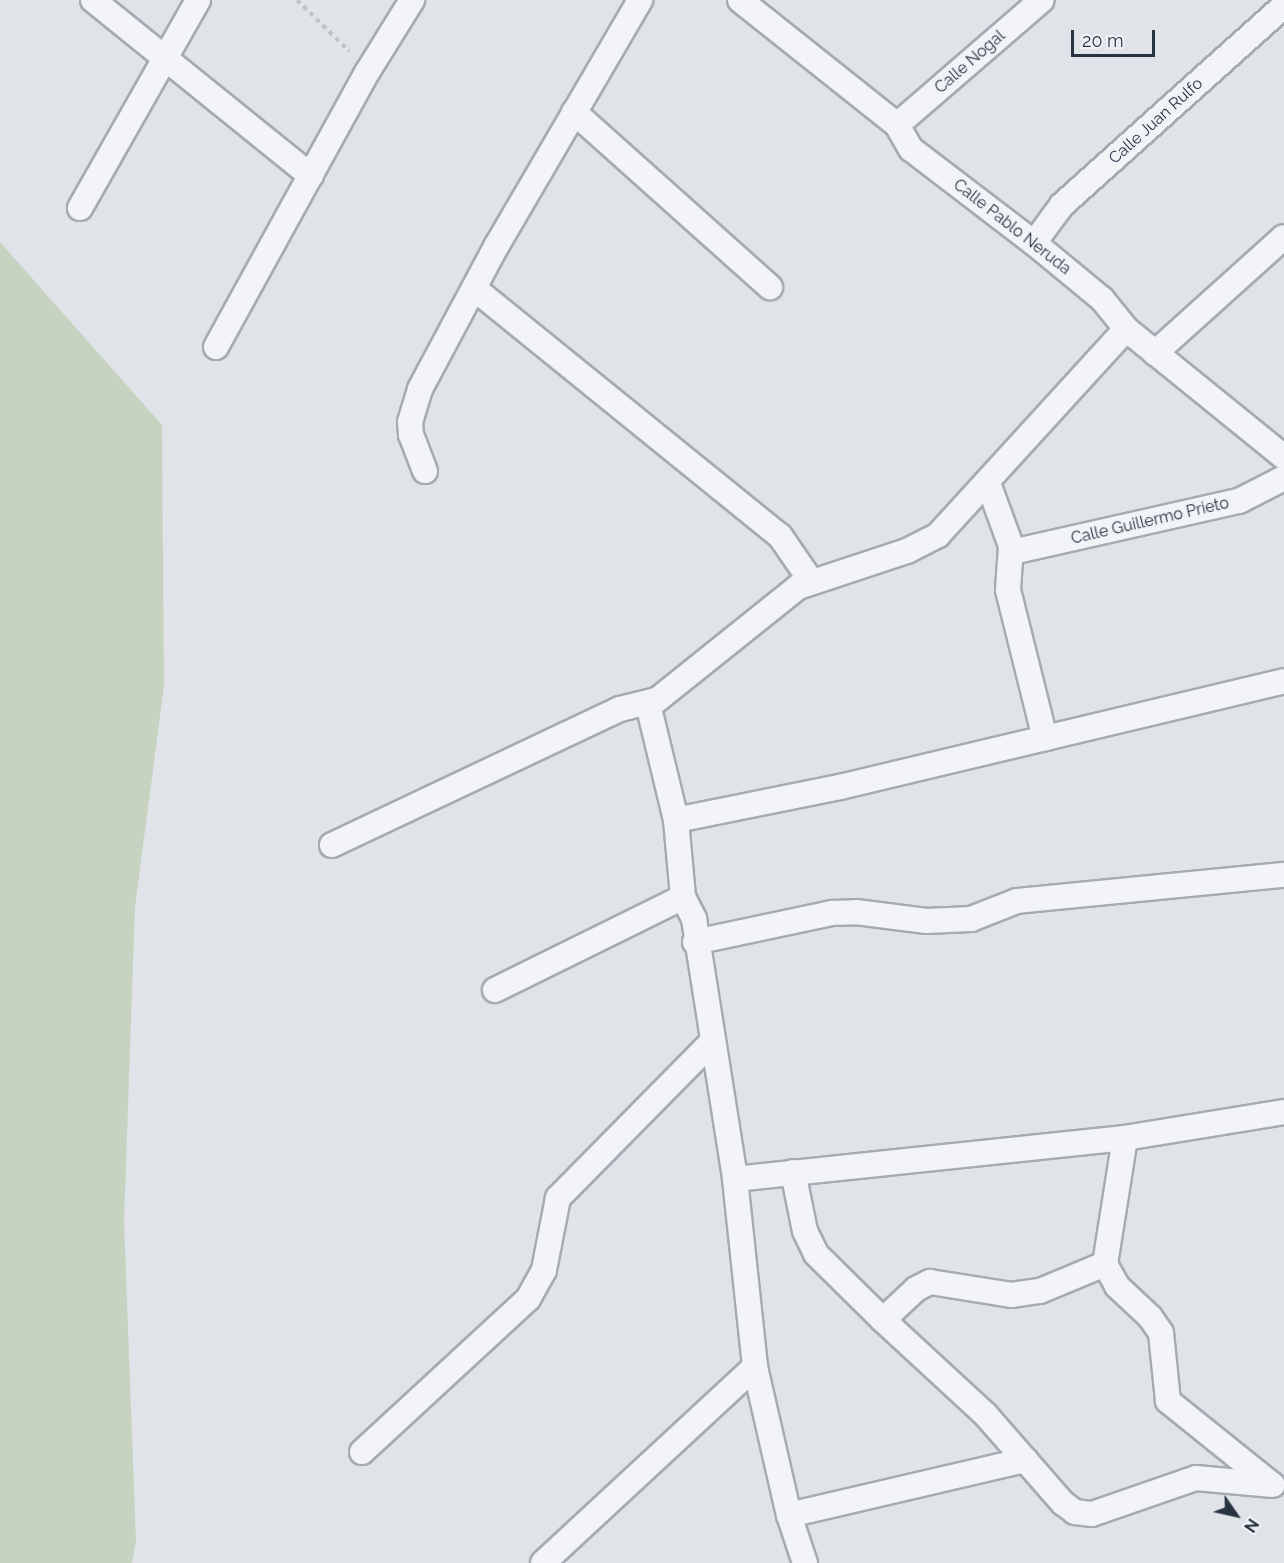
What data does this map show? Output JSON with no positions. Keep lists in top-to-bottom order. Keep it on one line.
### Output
{"streets":{"street":["Calle Nogal","Calle Juan Rulfo","Calle Pablo Neruda","Calle Guillermo Prieto"]},"crossings":[["Calle Nogal","Calle Pablo Neruda"],["Calle Juan Rulfo","Calle Pablo Neruda"]],"scale_bar":"20 m","north":"bottom right"}
